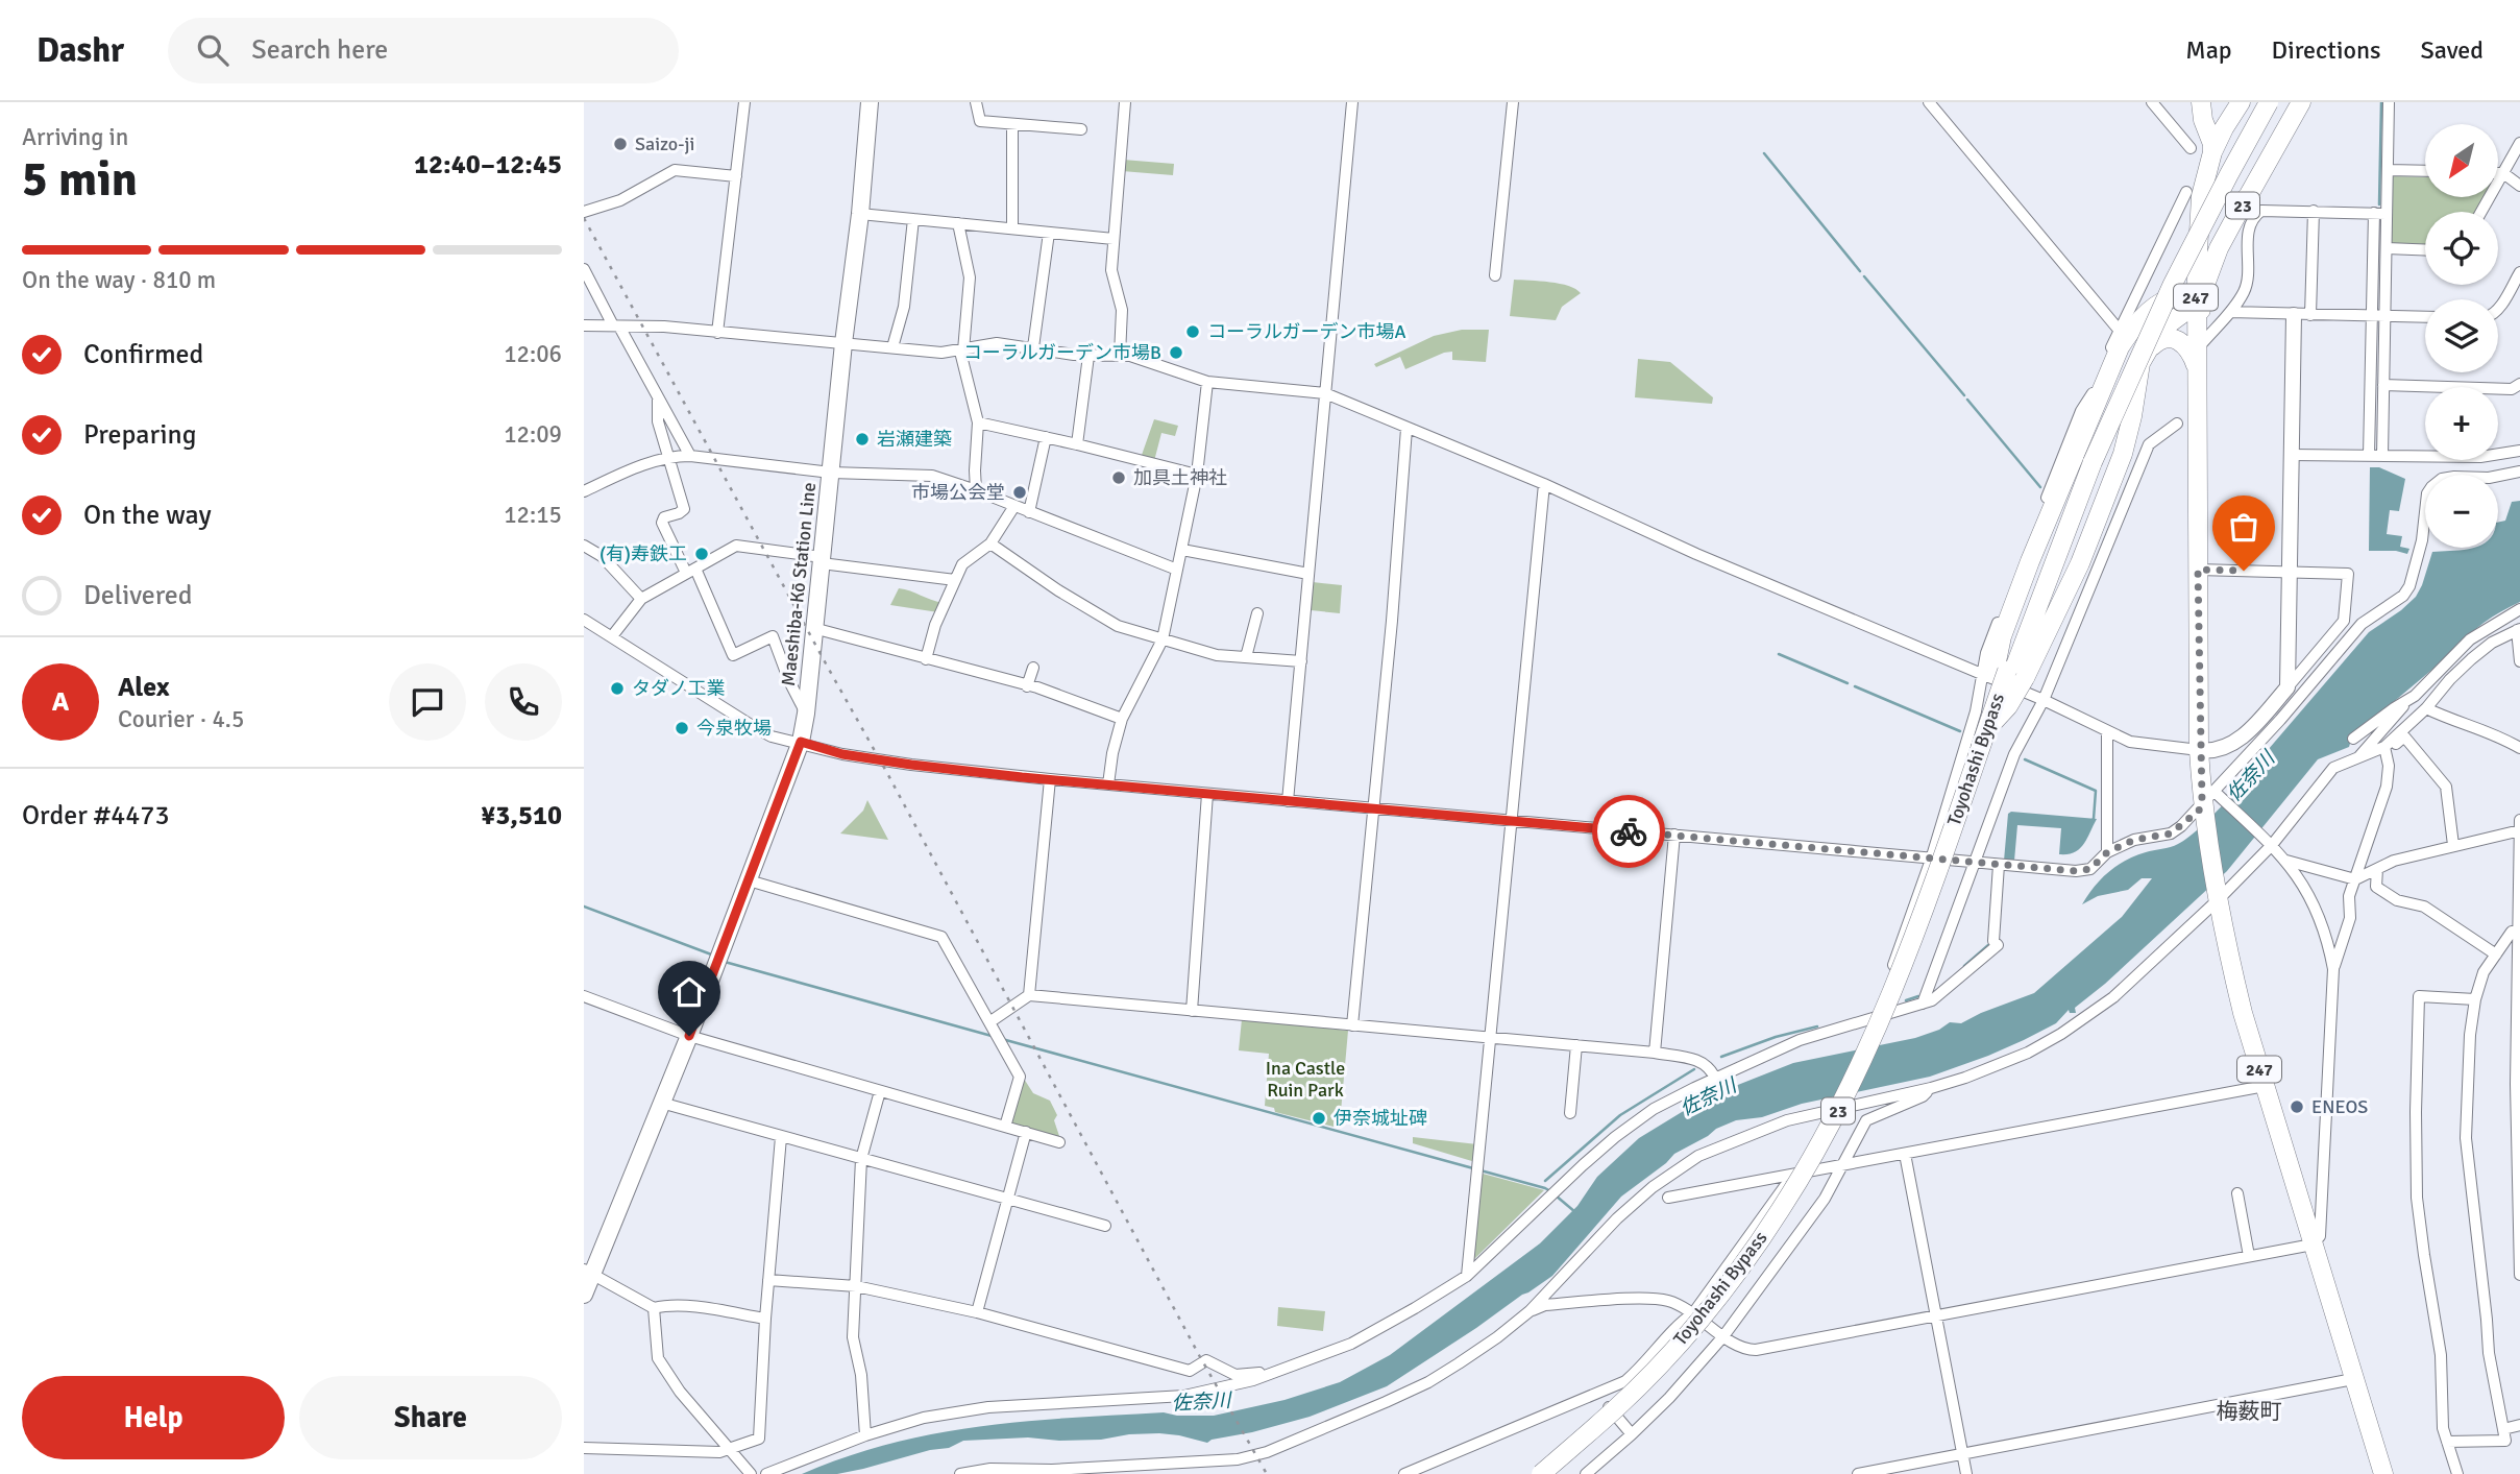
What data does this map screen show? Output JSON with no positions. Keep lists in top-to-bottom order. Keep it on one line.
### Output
{"streets":{"highway":["23","247","Toyohashi Bypass"],"main road":["Maeshiba-Kō Station Line"]},"crossings":[["23","247"]],"districts":["梅薮町"],"water":["佐奈川"],"parks":["Ina Castle Ruin Park"],"places":["Saizo-ji","コーラルガーデン市場A","コーラルガーデン市場B","岩瀬建築","加具土神社","市場公会堂","(有)寿鉄工","タダノ工業","今泉牧場","ENEOS","伊奈城址碑"],"north":"bottom left","page":{"header":"Dashr","search":"Search here","nav":["Map","Directions","Saved"],"heading":["5 min","Arriving in","12:40–12:45"],"panel":["Alex","Courier · 4.5","Order #4473","¥3,510"],"map_buttons":["+","−"],"bar":"On the way · 810 m","list":[["Confirmed","12:06"],["Preparing","12:09"],["On the way","12:15"],"Delivered"],"round":"A","buttons":["Help","Share"]}}
